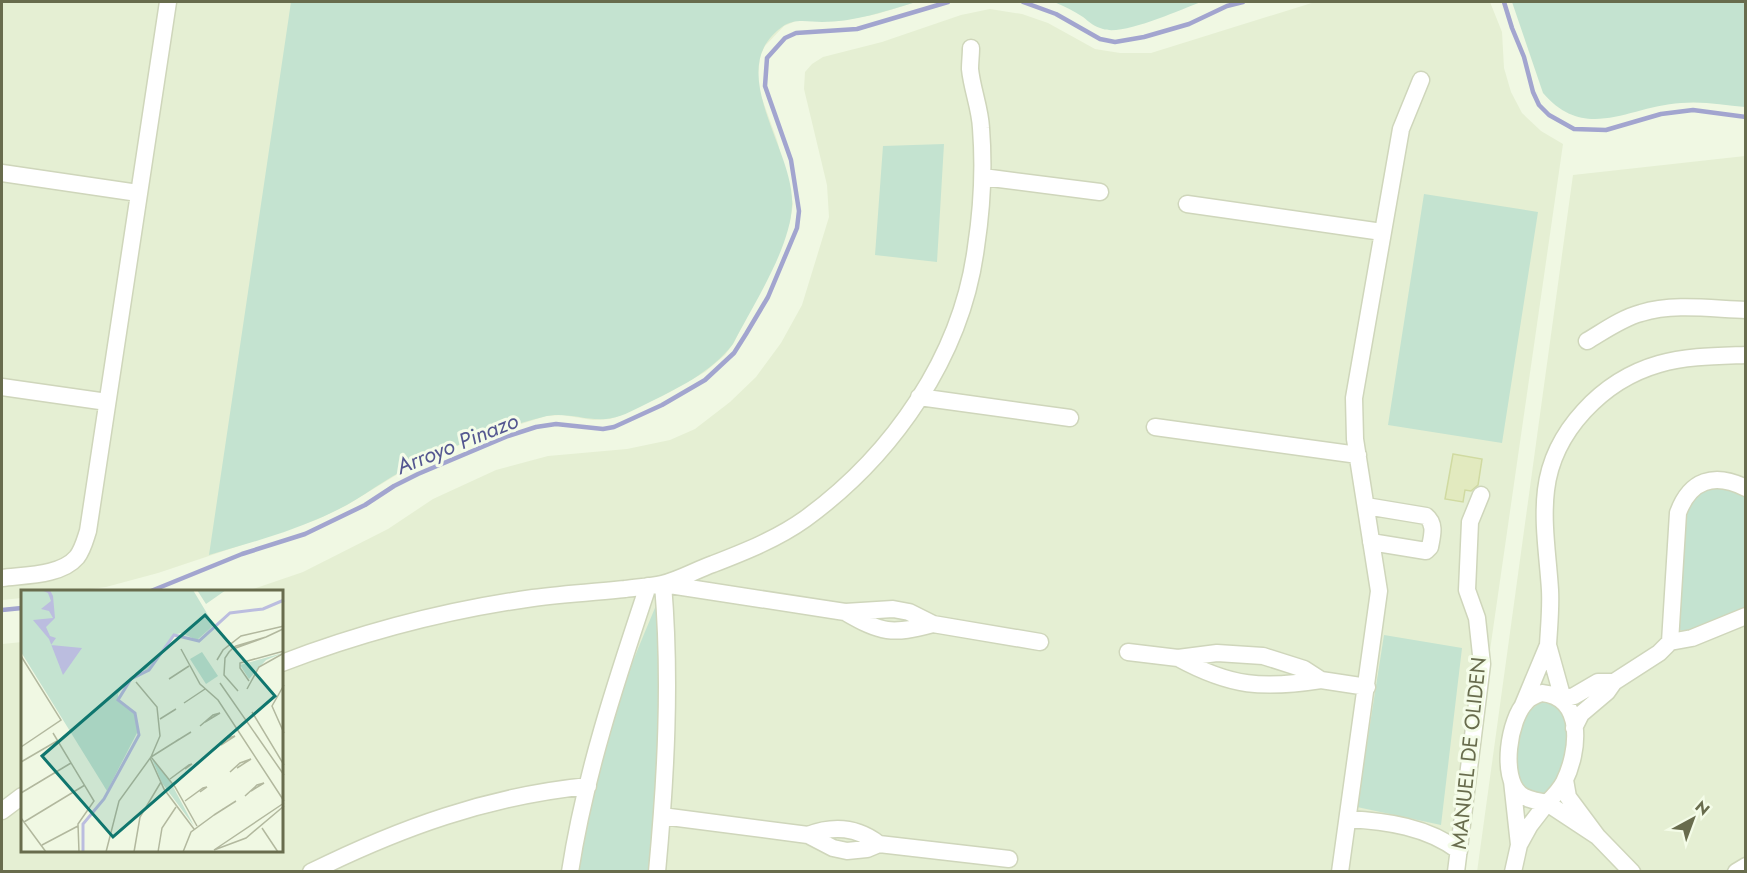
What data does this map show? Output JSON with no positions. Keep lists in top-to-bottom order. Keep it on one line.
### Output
{"streets":{"street":["MANUEL DE OLIDEN"]},"water":["Arroyo Pinazo"],"north":"top right"}
